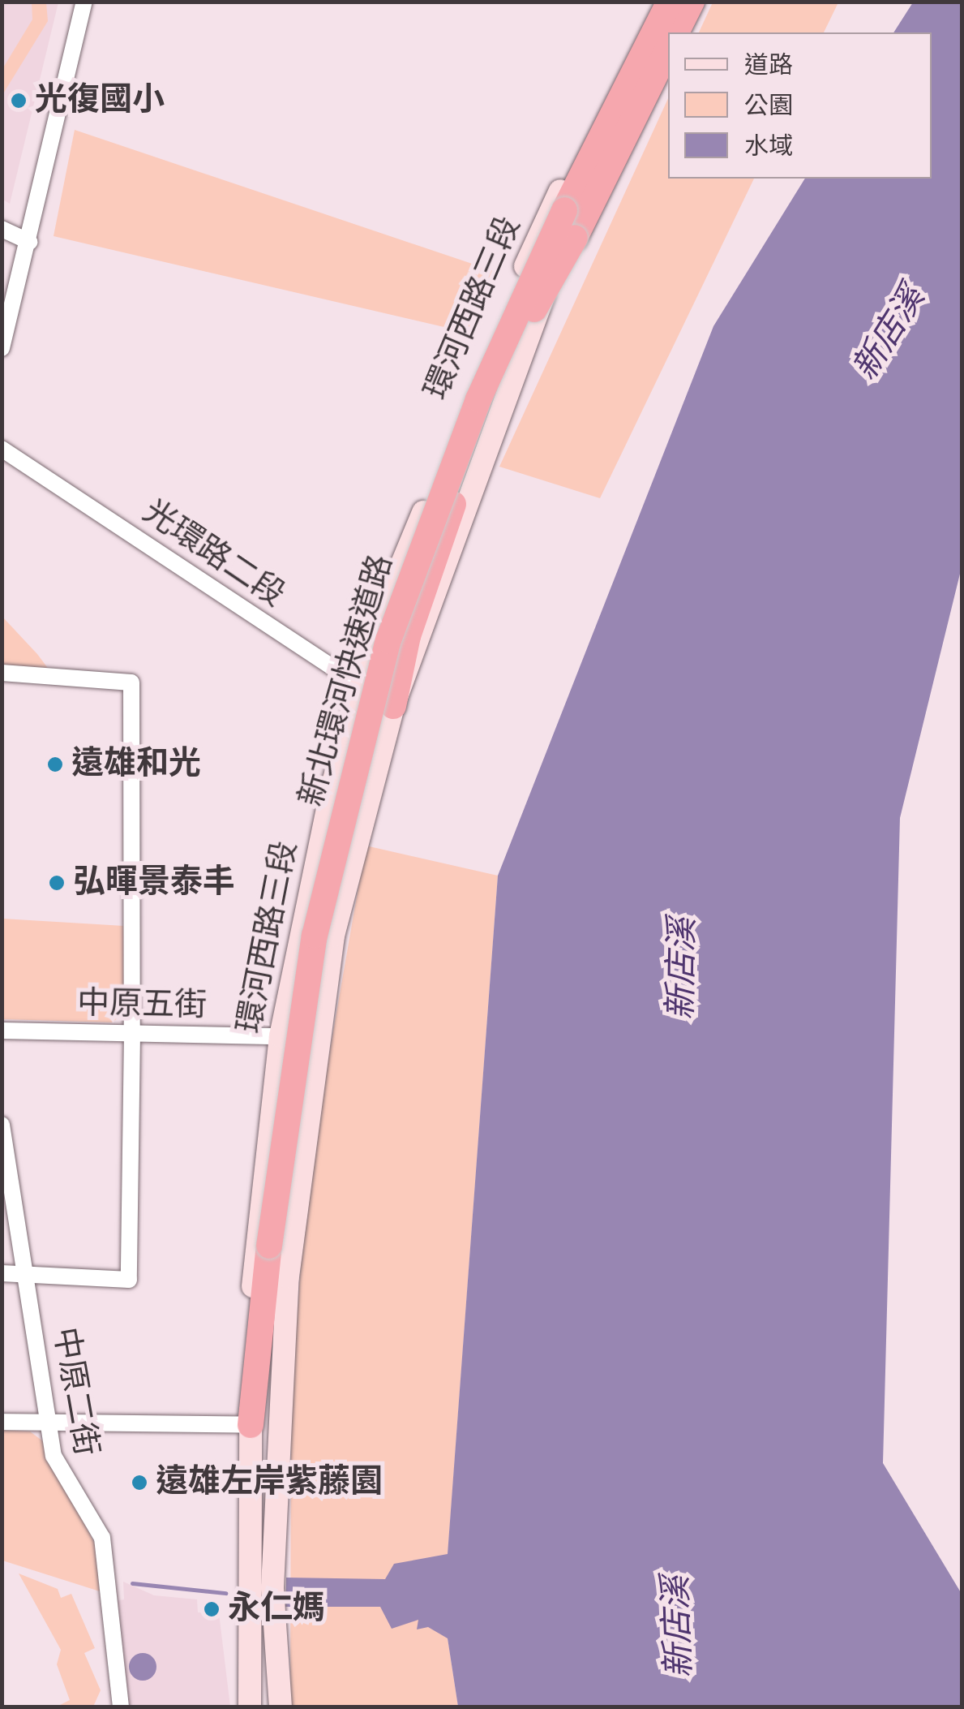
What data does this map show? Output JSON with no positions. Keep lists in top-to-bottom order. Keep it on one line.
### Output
{"streets":{"highway":["新北環河快速道路"],"main road":["環河西路三段"],"street":["光環路二段","中原五街","中原二街"]},"crossings":[["環河西路三段","光環路二段"],["環河西路三段","新北環河快速道路"],["環河西路三段","中原五街"],["光環路二段","新北環河快速道路"]],"water":["新店溪"],"places":["光復國小","遠雄和光","弘暉景泰丰","遠雄左岸紫藤園","永仁媽"],"legend":["道路","公園","水域"]}
